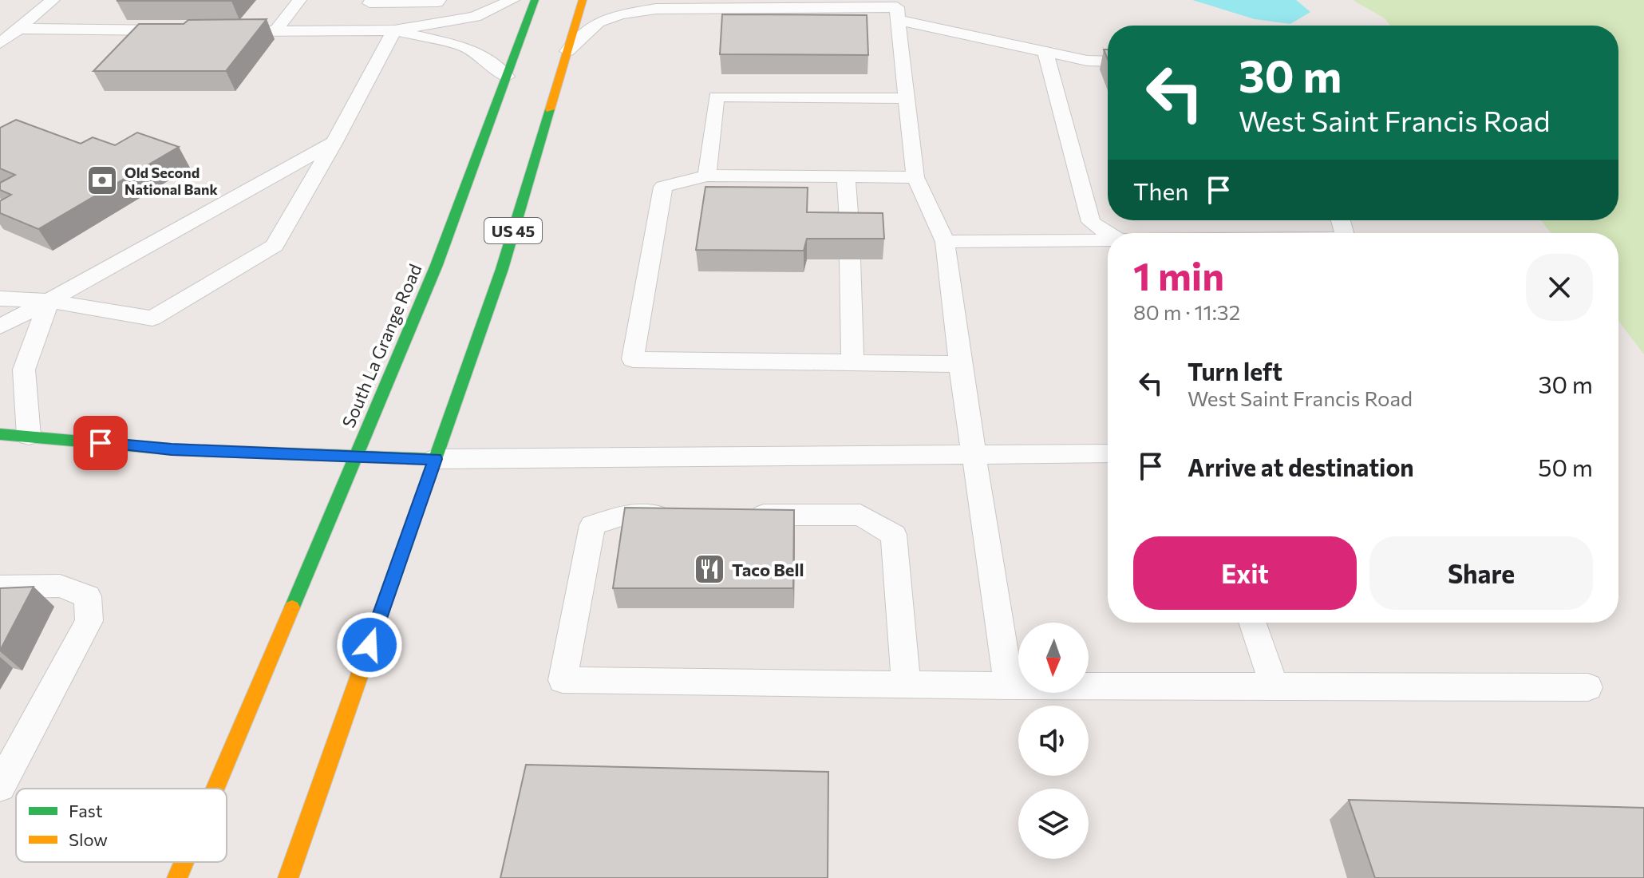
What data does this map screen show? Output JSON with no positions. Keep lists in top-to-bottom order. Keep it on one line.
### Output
{"streets":{"main road":["US 45","South La Grange Road"]},"places":{"bank":["Old Second National Bank"],"restaurant":["Taco Bell"]},"legend":["Fast","Slow"],"north":"bottom","page":{"turn":["30 m","West Saint Francis Road"],"then":"Then","heading":["1 min","80 m · 11:32"],"list":[{"name":"Turn left","note":"West Saint Francis Road","value":"30 m"},{"name":"Arrive at destination","value":"50 m"}],"buttons":["Exit","Share"]}}
